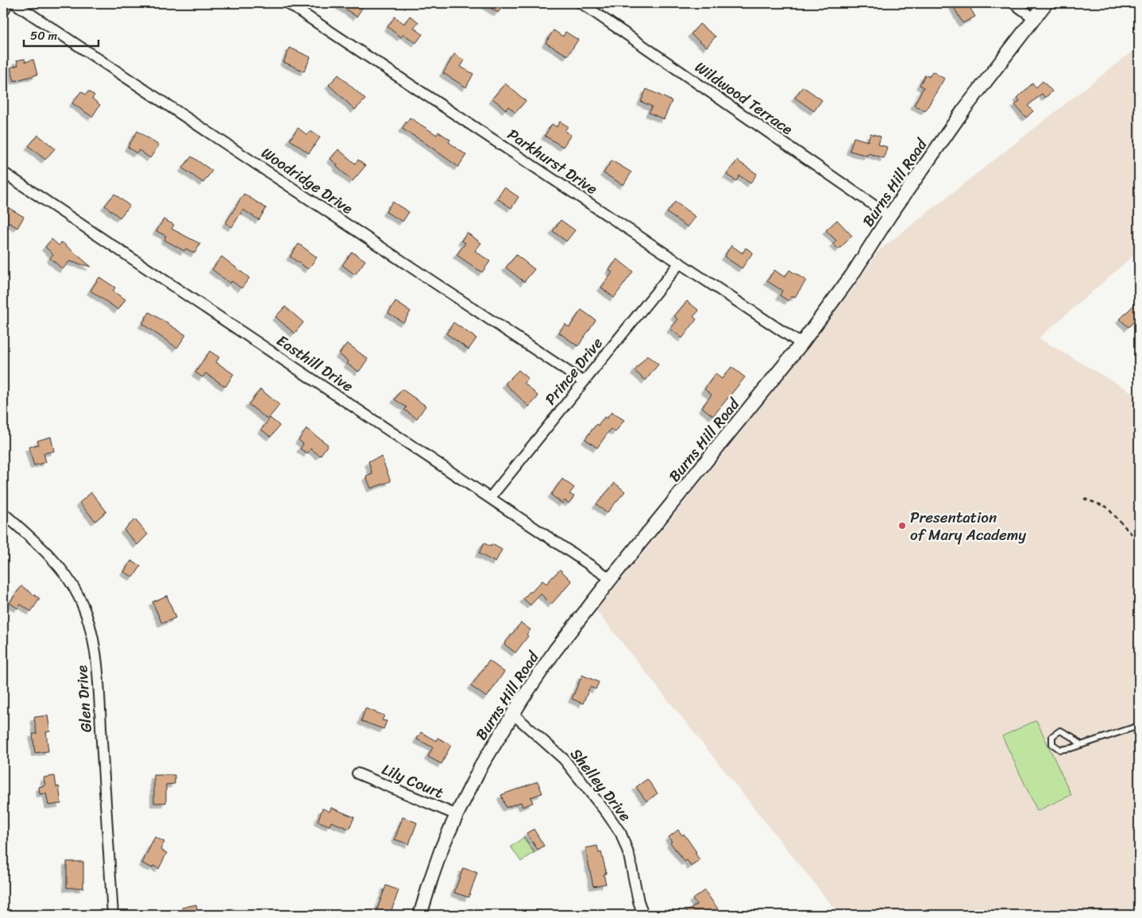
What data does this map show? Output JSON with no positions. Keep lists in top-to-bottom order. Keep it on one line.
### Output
{"streets":{"street":["Wildwood Terrace","Parkhurst Drive","Woodridge Drive","Burns Hill Road","Easthill Drive","Prince Drive","Glen Drive","Lily Court","Shelley Drive"]},"crossings":[["Wildwood Terrace","Burns Hill Road"],["Parkhurst Drive","Burns Hill Road"],["Parkhurst Drive","Prince Drive"],["Woodridge Drive","Prince Drive"],["Burns Hill Road","Easthill Drive"],["Burns Hill Road","Lily Court"],["Burns Hill Road","Shelley Drive"],["Easthill Drive","Prince Drive"]],"places":["Presentation of Mary Academy"],"scale_bar":"50 m"}
